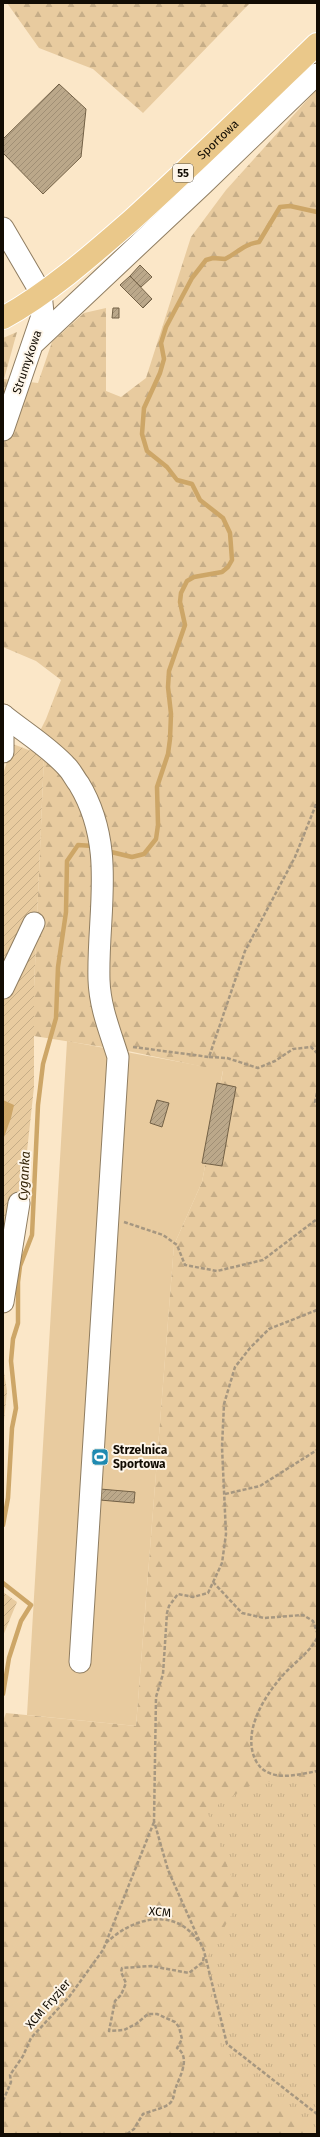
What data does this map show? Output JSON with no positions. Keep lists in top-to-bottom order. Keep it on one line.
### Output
{"streets":{"main road":["Sportowa","55"],"street":["Strumykowa"],"path":["XCM","XCM Fryzjer"]},"crossings":[["Sportowa","55"],["Sportowa","Strumykowa"],["55","Strumykowa"],["XCM","XCM Fryzjer"]],"water":["Cyganka"],"places":{"sports":["Strzelnica Sportowa"]}}
